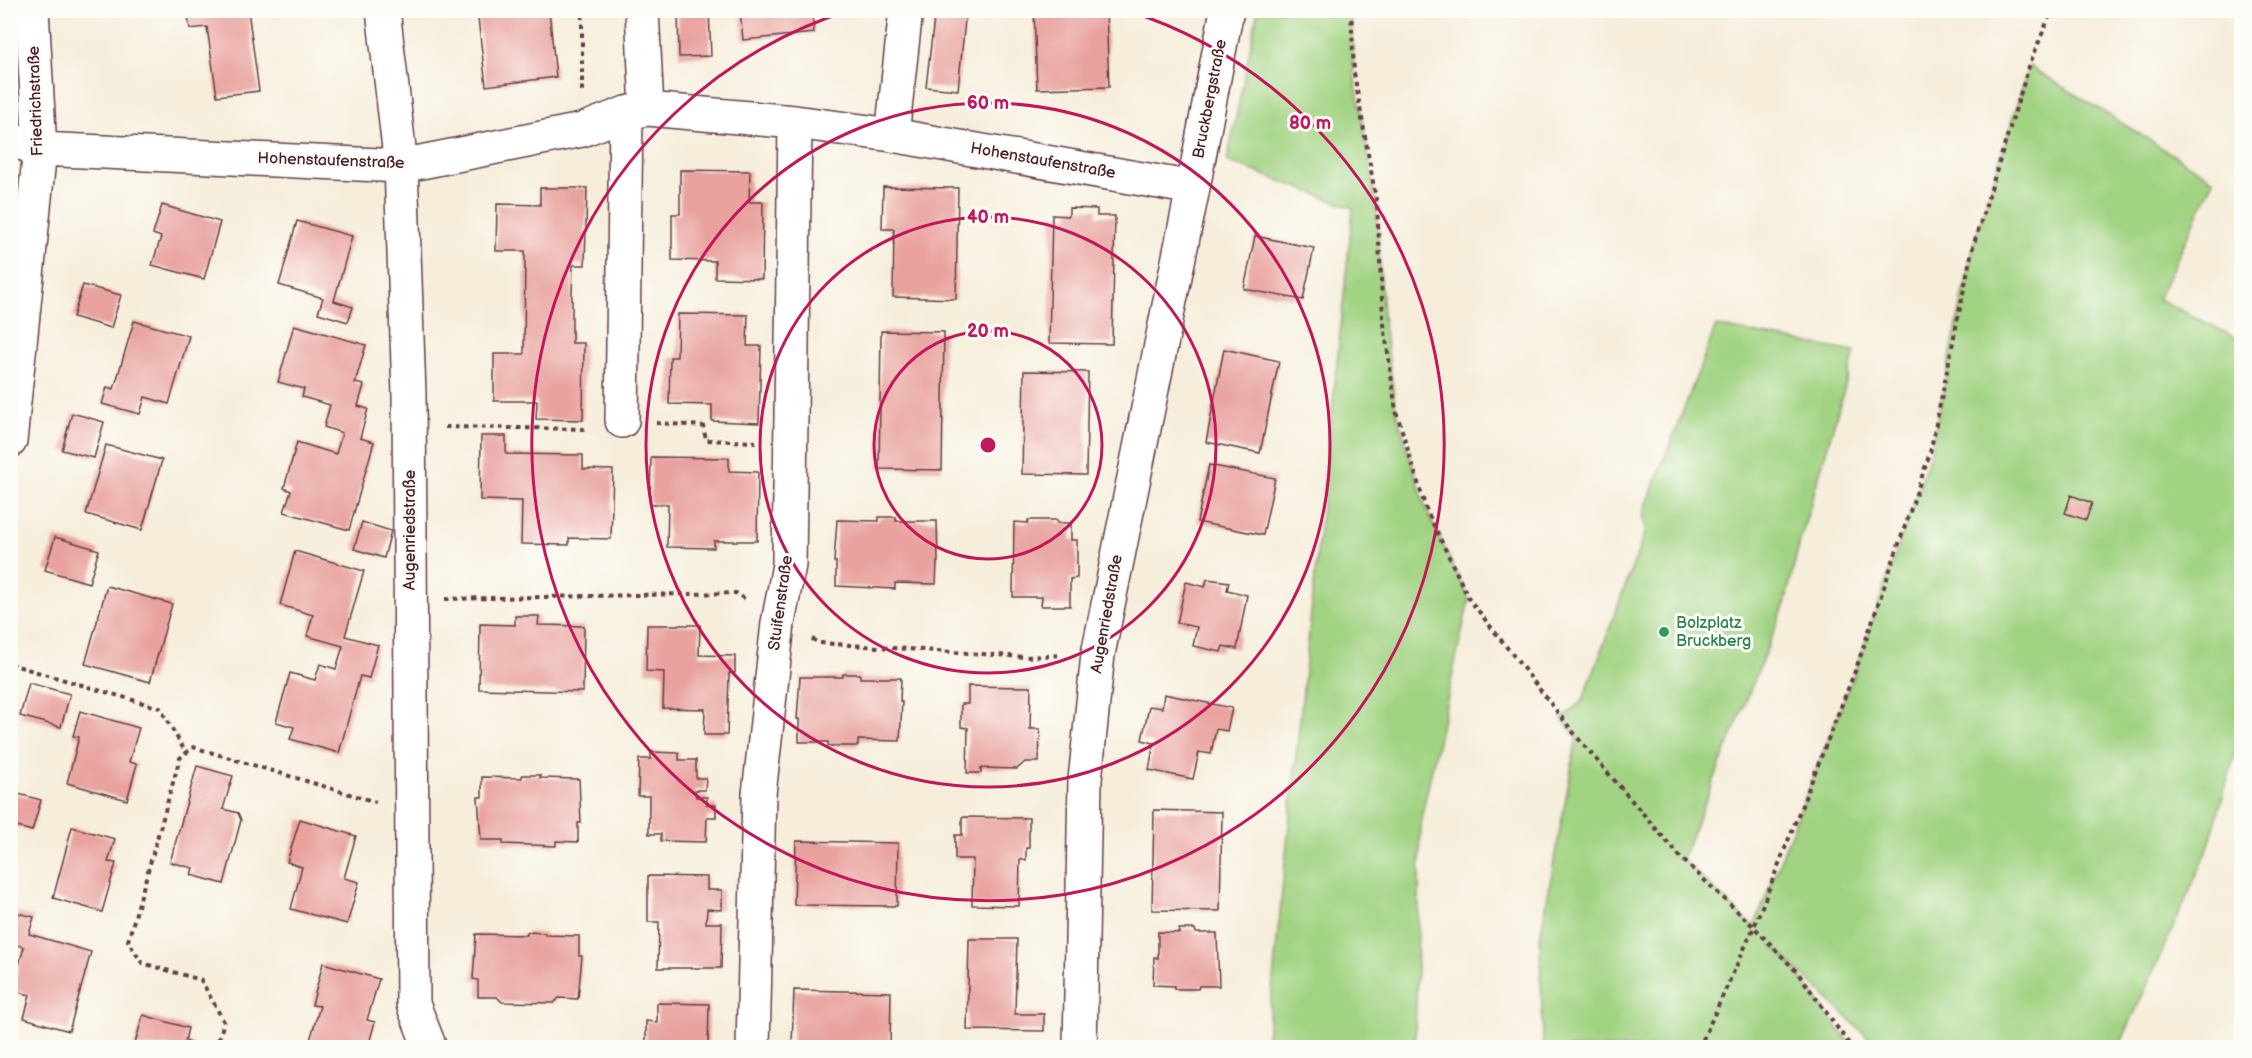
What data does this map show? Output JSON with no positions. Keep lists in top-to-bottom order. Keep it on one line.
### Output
{"streets":{"street":["Bruckbergstraße","Friedrichstraße","Hohenstaufenstraße","Augenriedstraße","Stuifenstraße"]},"crossings":[["Bruckbergstraße","Hohenstaufenstraße"],["Bruckbergstraße","Augenriedstraße"],["Friedrichstraße","Hohenstaufenstraße"],["Hohenstaufenstraße","Augenriedstraße"],["Hohenstaufenstraße","Stuifenstraße"]],"places":["Bolzplatz Bruckberg"],"rings":["60 m","80 m","40 m","20 m"]}
